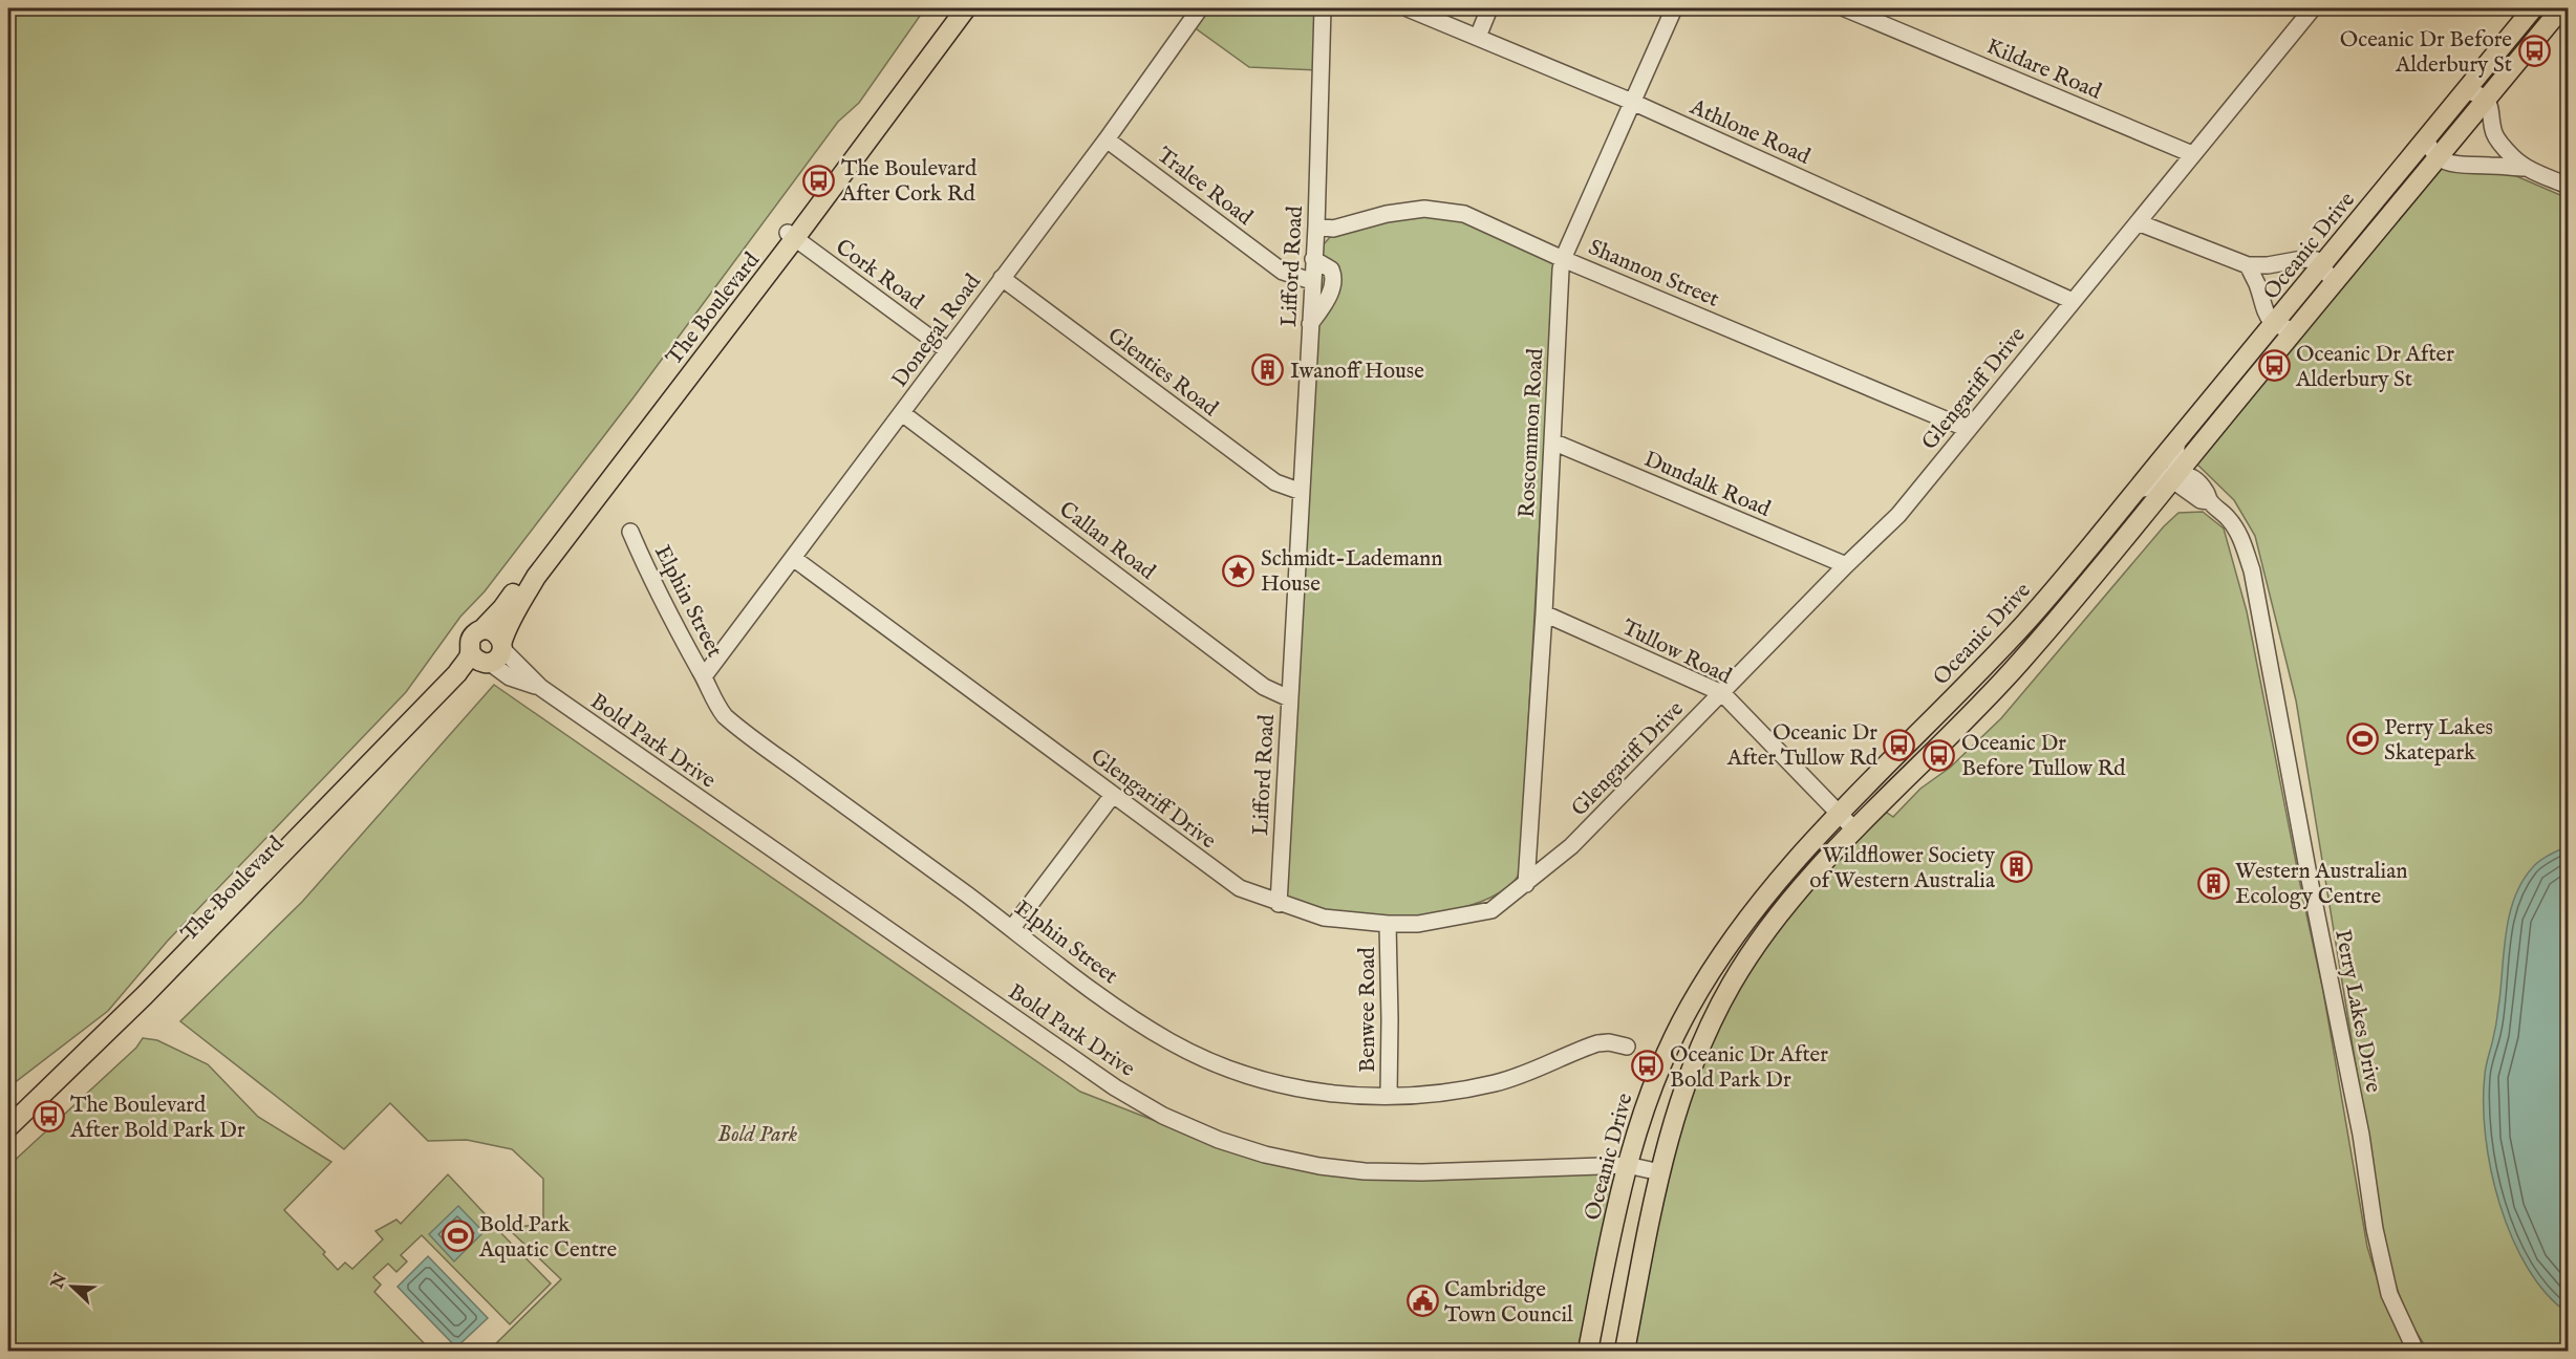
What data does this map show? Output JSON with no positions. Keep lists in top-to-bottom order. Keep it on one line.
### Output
{"streets":{"main road":["Oceanic Drive","The Boulevard"],"street":["Kildare Road","Athlone Road","Tralee Road","Lifford Road","Shannon Street","Cork Road","Donegal Road","Glenties Road","Glengariff Drive","Roscommon Road","Dundalk Road","Callan Road","Elphin Street","Tullow Road","Bold Park Drive","Benwee Road","Perry Lakes Drive"]},"crossings":[["Kildare Road","Glengariff Drive"],["Athlone Road","Glengariff Drive"],["Athlone Road","Roscommon Road"],["Tralee Road","Lifford Road"],["Tralee Road","Donegal Road"],["Oceanic Drive","Tullow Road"],["Oceanic Drive","Bold Park Drive"],["Oceanic Drive","Perry Lakes Drive"],["Lifford Road","Shannon Street"],["Lifford Road","Glenties Road"],["Lifford Road","Glengariff Drive"],["Lifford Road","Callan Road"],["Shannon Street","Glengariff Drive"],["Shannon Street","Roscommon Road"],["Cork Road","The Boulevard"],["Cork Road","Donegal Road"],["The Boulevard","Bold Park Drive"],["Donegal Road","Glenties Road"],["Donegal Road","Glengariff Drive"],["Donegal Road","Callan Road"],["Donegal Road","Elphin Street"],["Glengariff Drive","Roscommon Road"],["Glengariff Drive","Dundalk Road"],["Glengariff Drive","Tullow Road"],["Glengariff Drive","Benwee Road"],["Roscommon Road","Dundalk Road"],["Roscommon Road","Tullow Road"],["Elphin Street","Benwee Road"]],"parks":["Bold Park"],"places":{"bus stop":["Oceanic Dr Before Alderbury St","The Boulevard After Cork Rd","Oceanic Dr After Alderbury St","Oceanic Dr After Tullow Rd","Oceanic Dr Before Tullow Rd","Oceanic Dr After Bold Park Dr","The Boulevard After Bold Park Dr"],"building":["Iwanoff House","Wildflower Society of Western Australia","Western Australian Ecology Centre"],"place":["Schmidt-Lademann House"],"sports":["Perry Lakes Skatepark","Bold Park Aquatic Centre"],"public building":["Cambridge Town Council"]},"north":"top left"}
